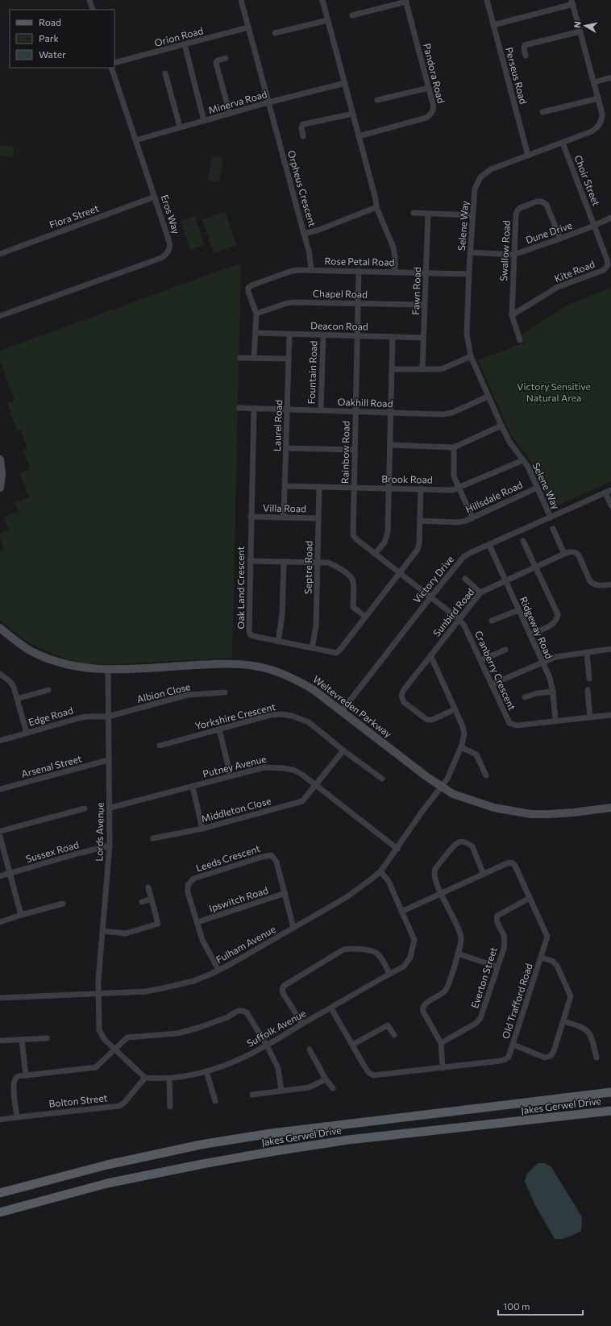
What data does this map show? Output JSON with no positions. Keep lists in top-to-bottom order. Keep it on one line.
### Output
{"streets":{"main road":["Jakes Gerwel Drive"],"street":["Orion Road","Pandora Road","Perseus Road","Minerva Road","Choir Street","Orpheus Crescent","Eros Way","Flora Street","Selene Way","Dune Drive","Swallow Road","Rose Petal Road","Kite Road","Fawn Road","Chapel Road","Deacon Road","Fountain Road","Oakhill Road","Laurel Road","Rainbow Road","Brook Road","Hillsdale Road","Villa Road","Septre Road","Victory Drive","Oak Land Crescent","Sunbird Road","Ridgeway Road","Cranberry Crescent","Albion Close","Weltevreden Parkway","Edge Road","Yorkshire Crescent","Arsenal Street","Putney Avenue","Middleton Close","Lords Avenue","Sussex Road","Leeds Crescent","Ipswitch Road","Fulham Avenue","Everton Street","Old Trafford Road","Suffolk Avenue","Bolton Street"]},"crossings":[["Orion Road","Orpheus Crescent"],["Perseus Road","Selene Way"],["Minerva Road","Orpheus Crescent"],["Minerva Road","Eros Way"],["Choir Street","Selene Way"],["Choir Street","Dune Drive"],["Choir Street","Kite Road"],["Eros Way","Flora Street"],["Selene Way","Dune Drive"],["Selene Way","Rose Petal Road"],["Selene Way","Oakhill Road"],["Selene Way","Brook Road"],["Selene Way","Hillsdale Road"],["Selene Way","Victory Drive"],["Dune Drive","Swallow Road"],["Dune Drive","Kite Road"],["Swallow Road","Kite Road"],["Rose Petal Road","Fawn Road"],["Rose Petal Road","Chapel Road"],["Rose Petal Road","Rainbow Road"],["Fawn Road","Chapel Road"],["Fawn Road","Deacon Road"],["Chapel Road","Rainbow Road"],["Deacon Road","Fountain Road"],["Deacon Road","Laurel Road"],["Deacon Road","Rainbow Road"],["Fountain Road","Oakhill Road"],["Oakhill Road","Laurel Road"],["Oakhill Road","Rainbow Road"],["Oakhill Road","Oak Land Crescent"],["Laurel Road","Brook Road"],["Laurel Road","Villa Road"],["Rainbow Road","Brook Road"],["Rainbow Road","Victory Drive"],["Rainbow Road","Oak Land Crescent"],["Rainbow Road","Cranberry Crescent"],["Brook Road","Septre Road"],["Brook Road","Oak Land Crescent"],["Hillsdale Road","Oak Land Crescent"],["Villa Road","Septre Road"],["Villa Road","Oak Land Crescent"],["Septre Road","Oak Land Crescent"],["Victory Drive","Ridgeway Road"],["Victory Drive","Cranberry Crescent"],["Victory Drive","Weltevreden Parkway"],["Sunbird Road","Ridgeway Road"],["Sunbird Road","Cranberry Crescent"],["Ridgeway Road","Cranberry Crescent"],["Albion Close","Edge Road"],["Albion Close","Lords Avenue"],["Weltevreden Parkway","Lords Avenue"],["Weltevreden Parkway","Fulham Avenue"],["Edge Road","Lords Avenue"],["Arsenal Street","Lords Avenue"],["Putney Avenue","Middleton Close"],["Putney Avenue","Lords Avenue"],["Putney Avenue","Fulham Avenue"],["Lords Avenue","Sussex Road"],["Lords Avenue","Fulham Avenue"],["Leeds Crescent","Ipswitch Road"],["Leeds Crescent","Fulham Avenue"],["Fulham Avenue","Suffolk Avenue"],["Everton Street","Old Trafford Road"],["Old Trafford Road","Suffolk Avenue"],["Suffolk Avenue","Bolton Street"]],"parks":["Victory Sensitive Natural Area"],"legend":["Road","Park","Water"],"scale_bar":"100 m","north":"left"}
